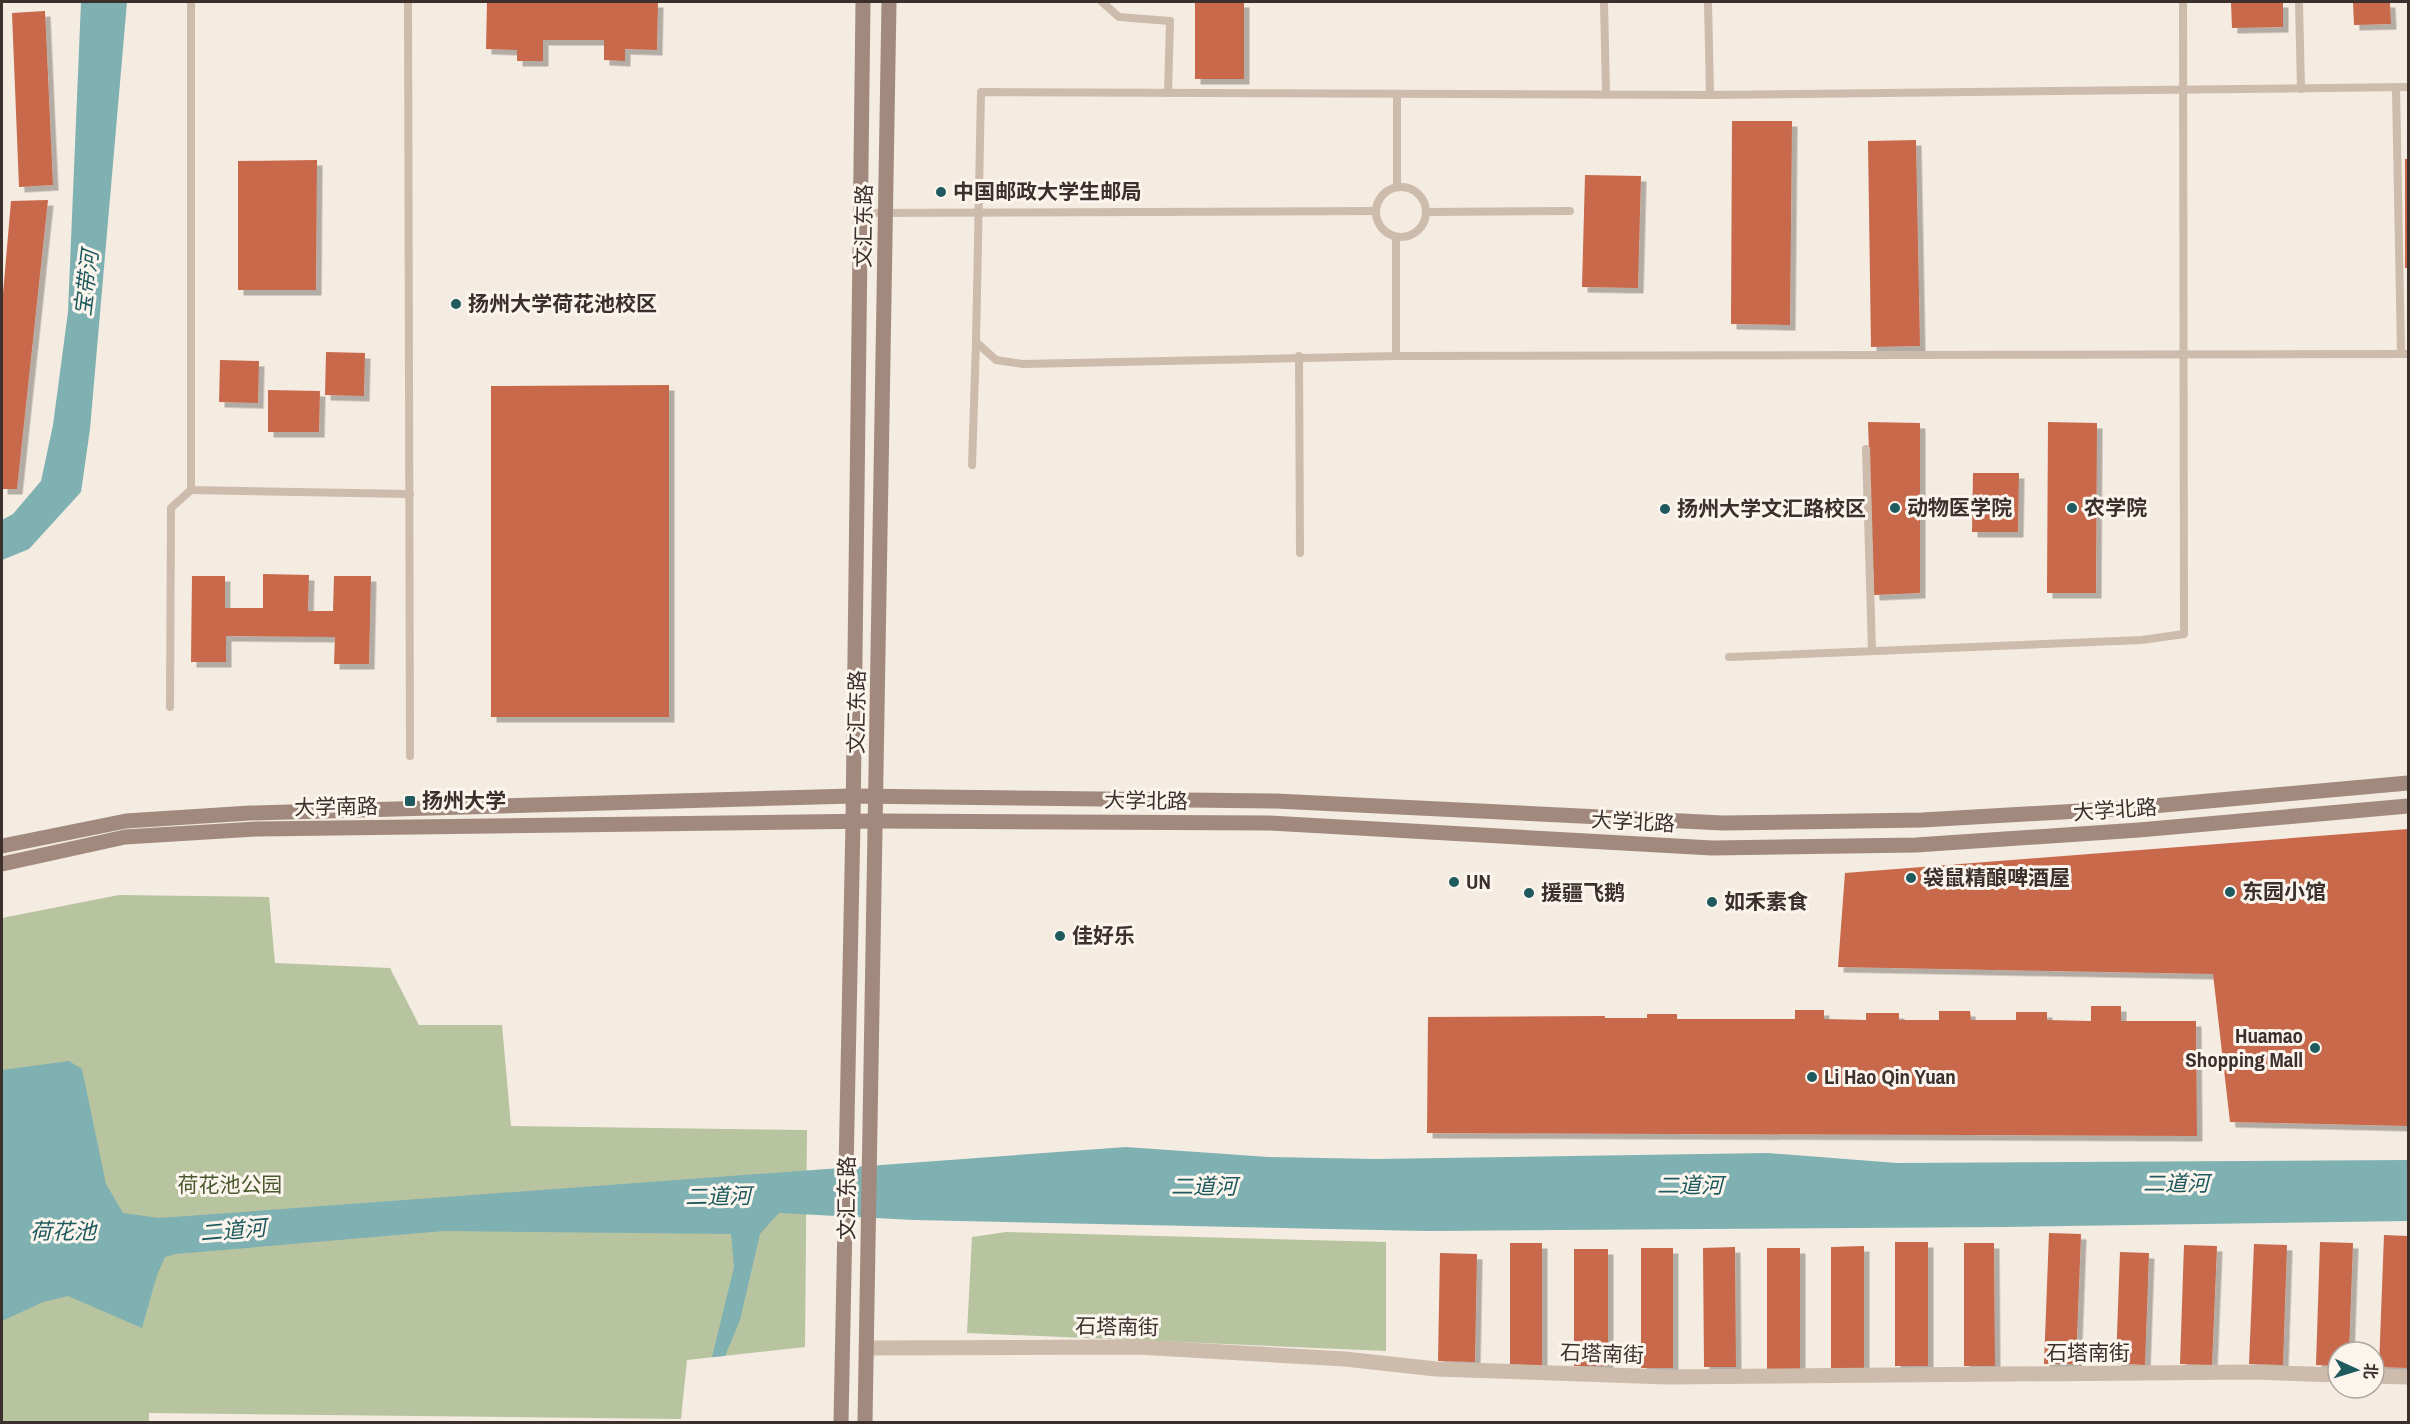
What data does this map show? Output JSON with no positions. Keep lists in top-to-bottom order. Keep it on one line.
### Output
{"streets":{"street":["文汇东路","大学北路","大学南路","石塔南街"]},"crossings":[["文汇东路","大学北路"],["文汇东路","大学南路"],["文汇东路","石塔南街"],["大学北路","大学南路"]],"water":["宝带河","二道河","荷花池"],"parks":["荷花池公园"],"places":{"other":["中国邮政大学生邮局","扬州大学荷花池校区","动物医学院","农学院","扬州大学文汇路校区","袋鼠精酿啤酒屋","UN","东园小馆","援疆飞鹅","如禾素食","佳好乐","Huamao Shopping Mall","Li Hao Qin Yuan"],"transit":["扬州大学"]},"north":"right"}
